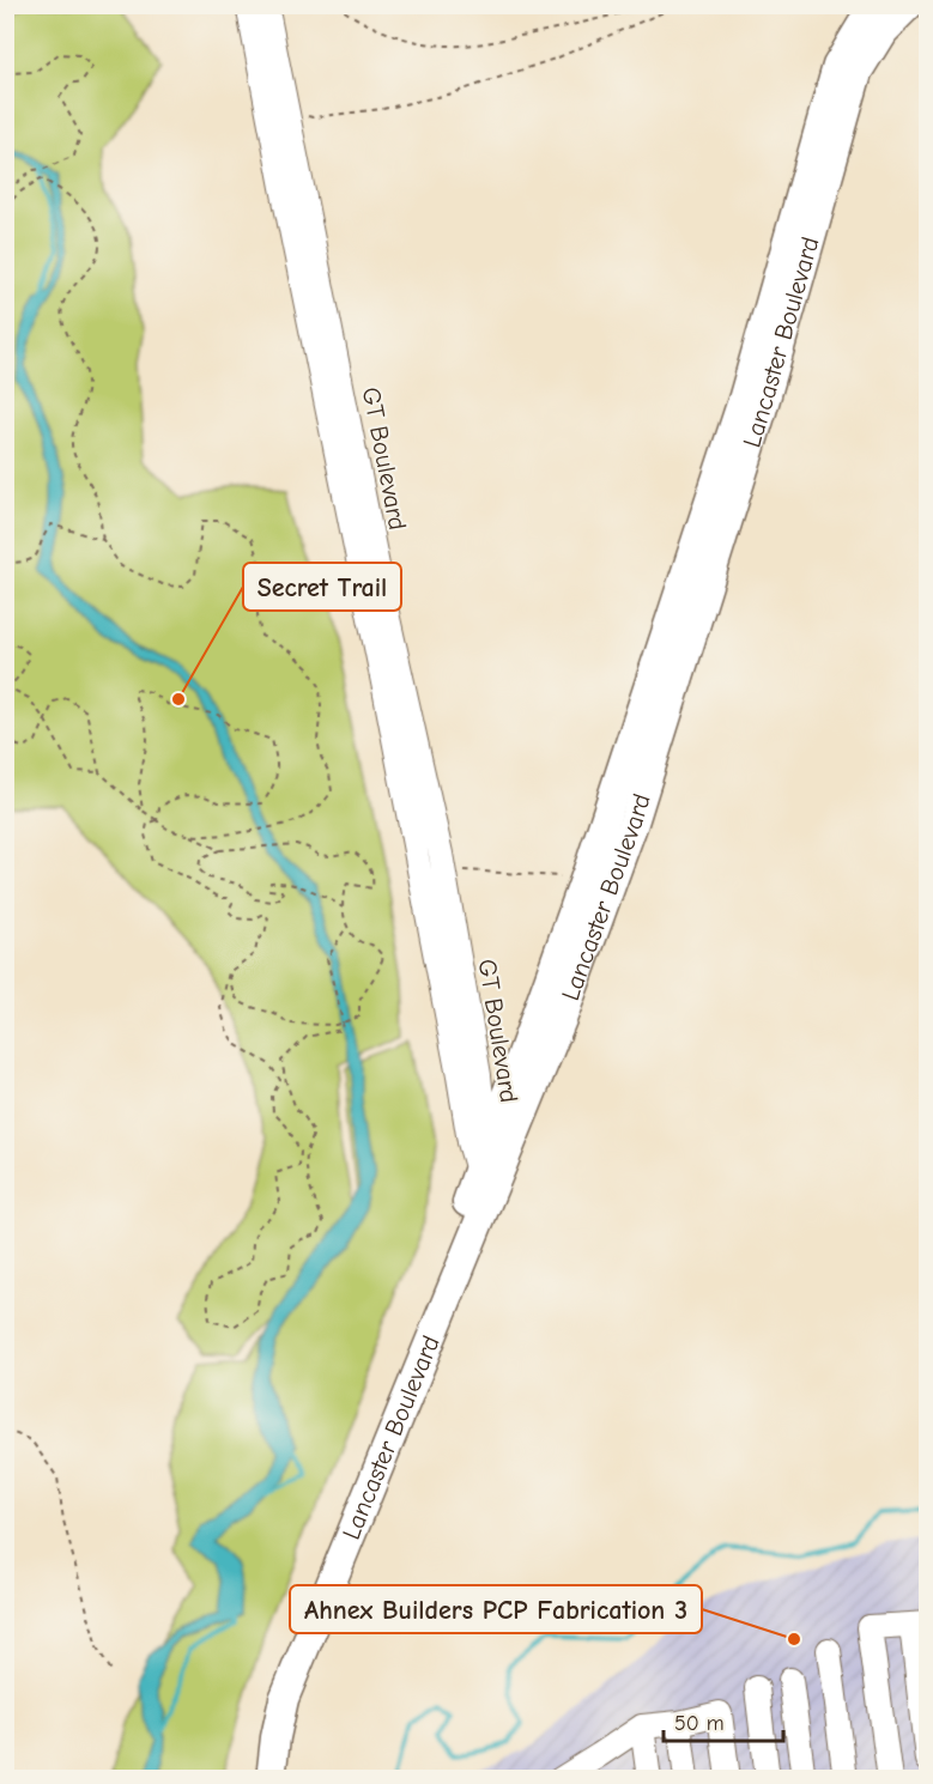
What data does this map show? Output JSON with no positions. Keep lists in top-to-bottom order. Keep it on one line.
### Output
{"streets":{"main road":["Lancaster Boulevard"],"street":["GT Boulevard"]},"crossings":[["Lancaster Boulevard","GT Boulevard"]],"places":["Secret Trail","Ahnex Builders PCP Fabrication 3"],"scale_bar":"50 m"}
